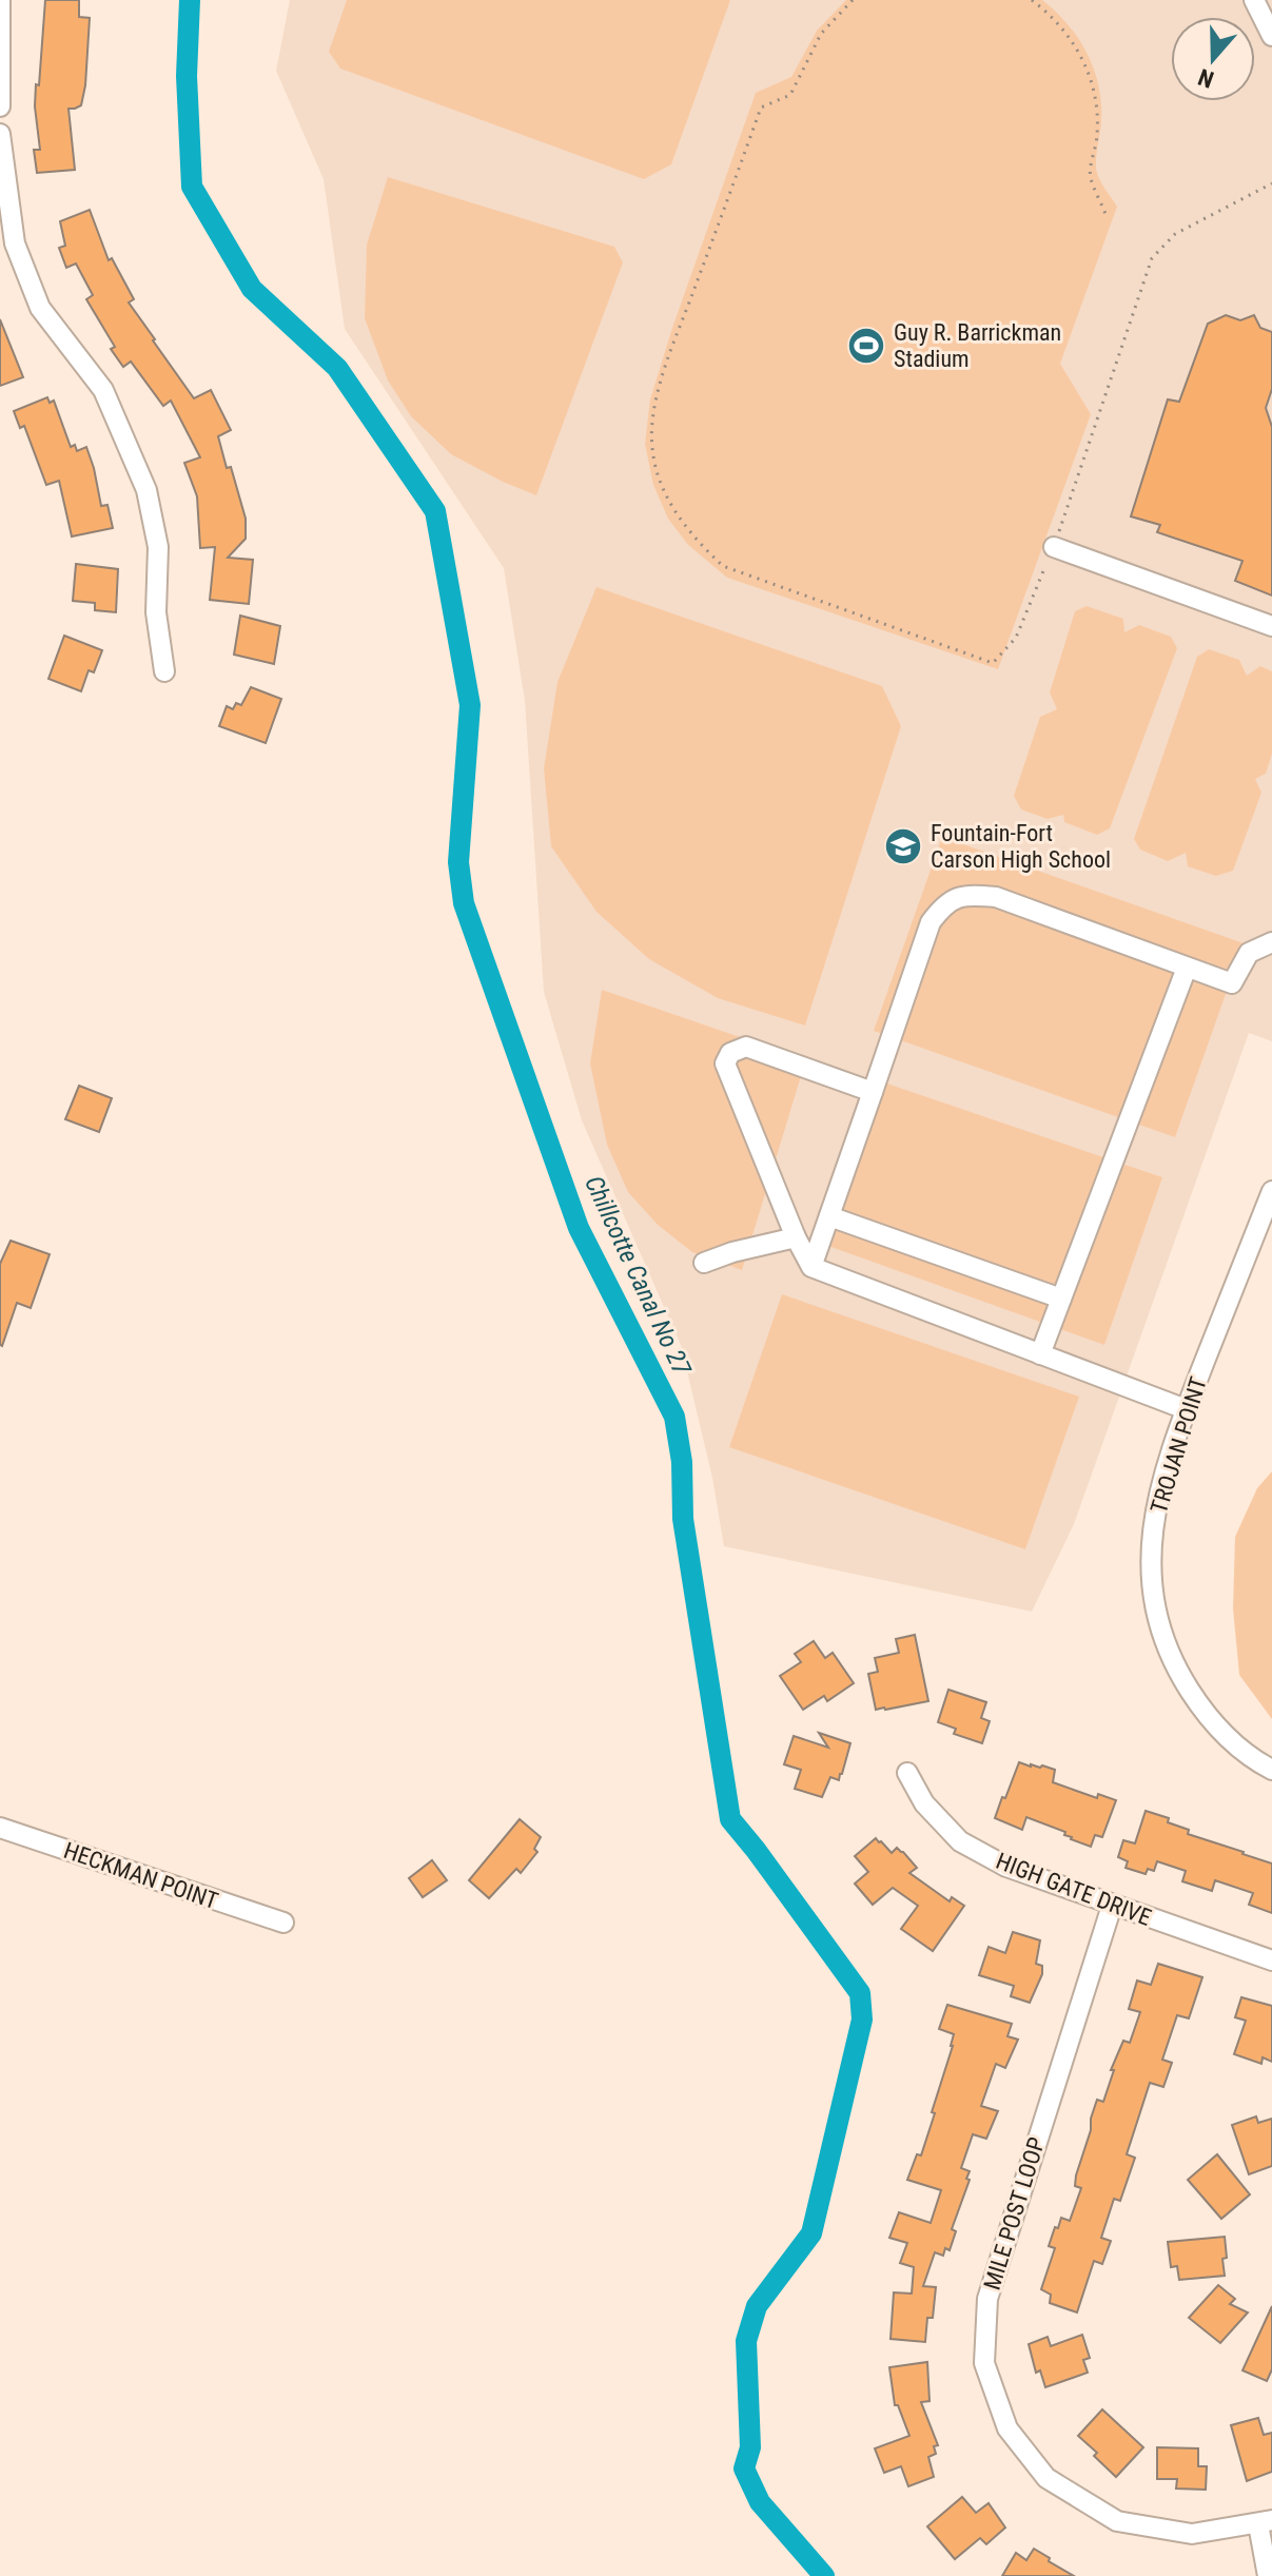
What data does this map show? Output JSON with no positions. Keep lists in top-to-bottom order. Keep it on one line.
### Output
{"streets":{"street":["TROJAN POINT","HECKMAN POINT","HIGH GATE DRIVE","MILE POST LOOP"]},"crossings":[["HIGH GATE DRIVE","MILE POST LOOP"]],"water":["Chillcotte Canal No 27"],"places":{"sports":["Guy R. Barrickman Stadium"],"school or university":["Fountain-Fort Carson High School"]},"north":"bottom"}
